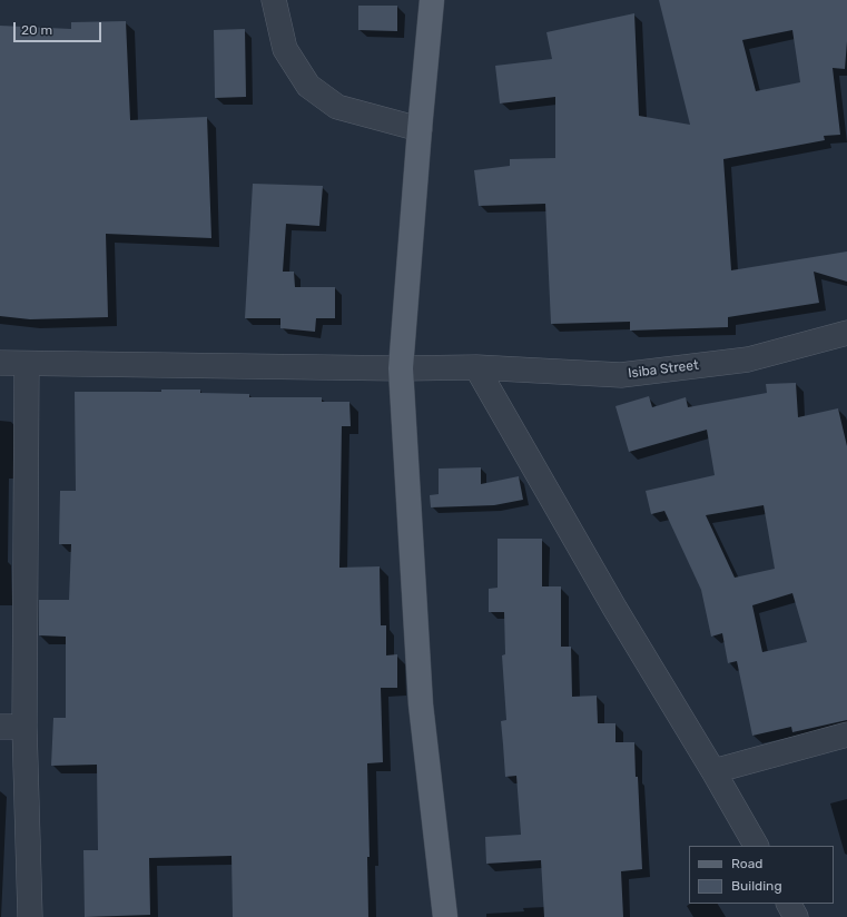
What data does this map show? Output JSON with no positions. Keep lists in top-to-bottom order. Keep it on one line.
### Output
{"streets":{"street":["Isiba Street"]},"legend":["Road","Building"],"scale_bar":"20 m"}
